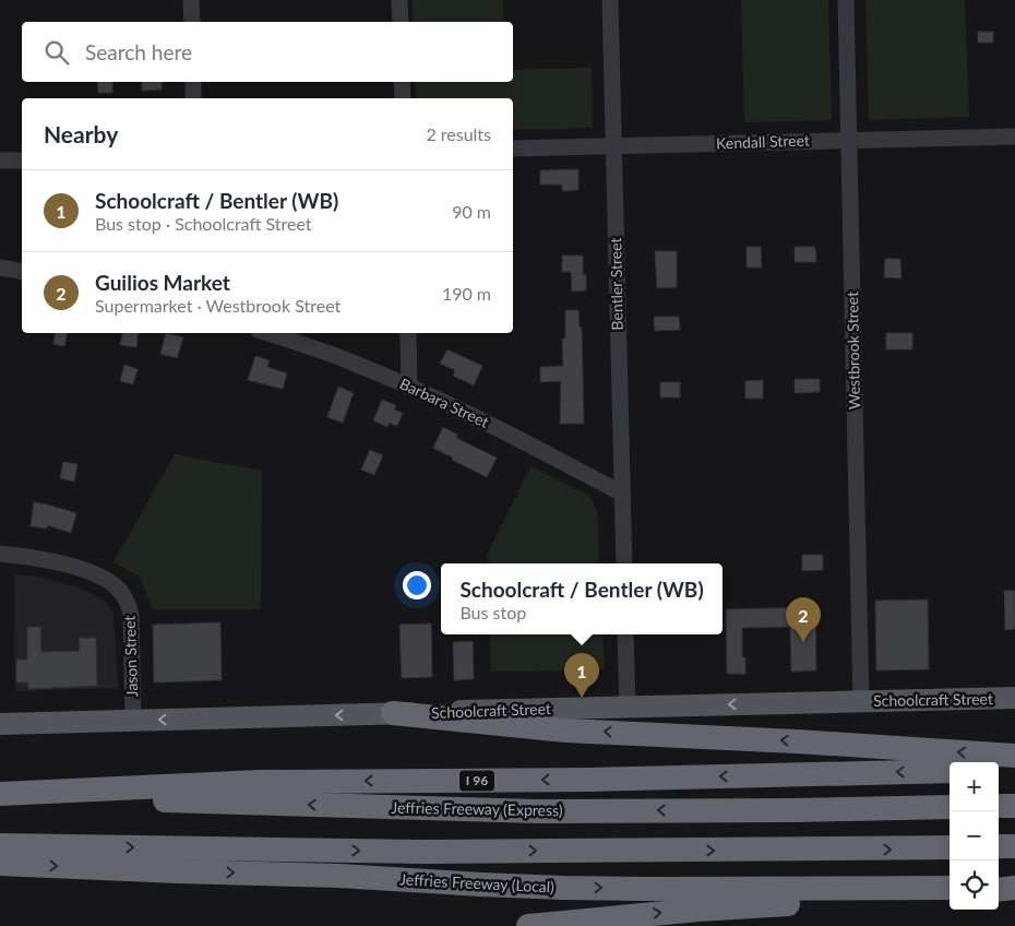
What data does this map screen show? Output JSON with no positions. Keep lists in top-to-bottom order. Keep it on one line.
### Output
{"streets":{"highway":["I 96","Jeffries Freeway (Express)","Jeffries Freeway (Local)"],"main road":["Schoolcraft Street"],"street":["Kendall Street","Bentler Street","Westbrook Street","Barbara Street","Jason Street"]},"crossings":[["Kendall Street","Bentler Street"],["Kendall Street","Westbrook Street"],["Bentler Street","Barbara Street"],["Westbrook Street","Schoolcraft Street"],["Jason Street","Schoolcraft Street"],["I 96","Jeffries Freeway (Express)"]],"one_way":["Schoolcraft Street"],"page":{"search":"Search here","heading":["Nearby","2 results"],"list":[{"mark":"1","name":"Schoolcraft / Bentler (WB)","note":"Bus stop · Schoolcraft Street","value":"90 m"},{"mark":"2","name":"Guilios Market","note":"Supermarket · Westbrook Street","value":"190 m"}],"popup":["Schoolcraft / Bentler (WB)","Bus stop"],"pins":["2","1"],"map_buttons":["+","−"]}}
